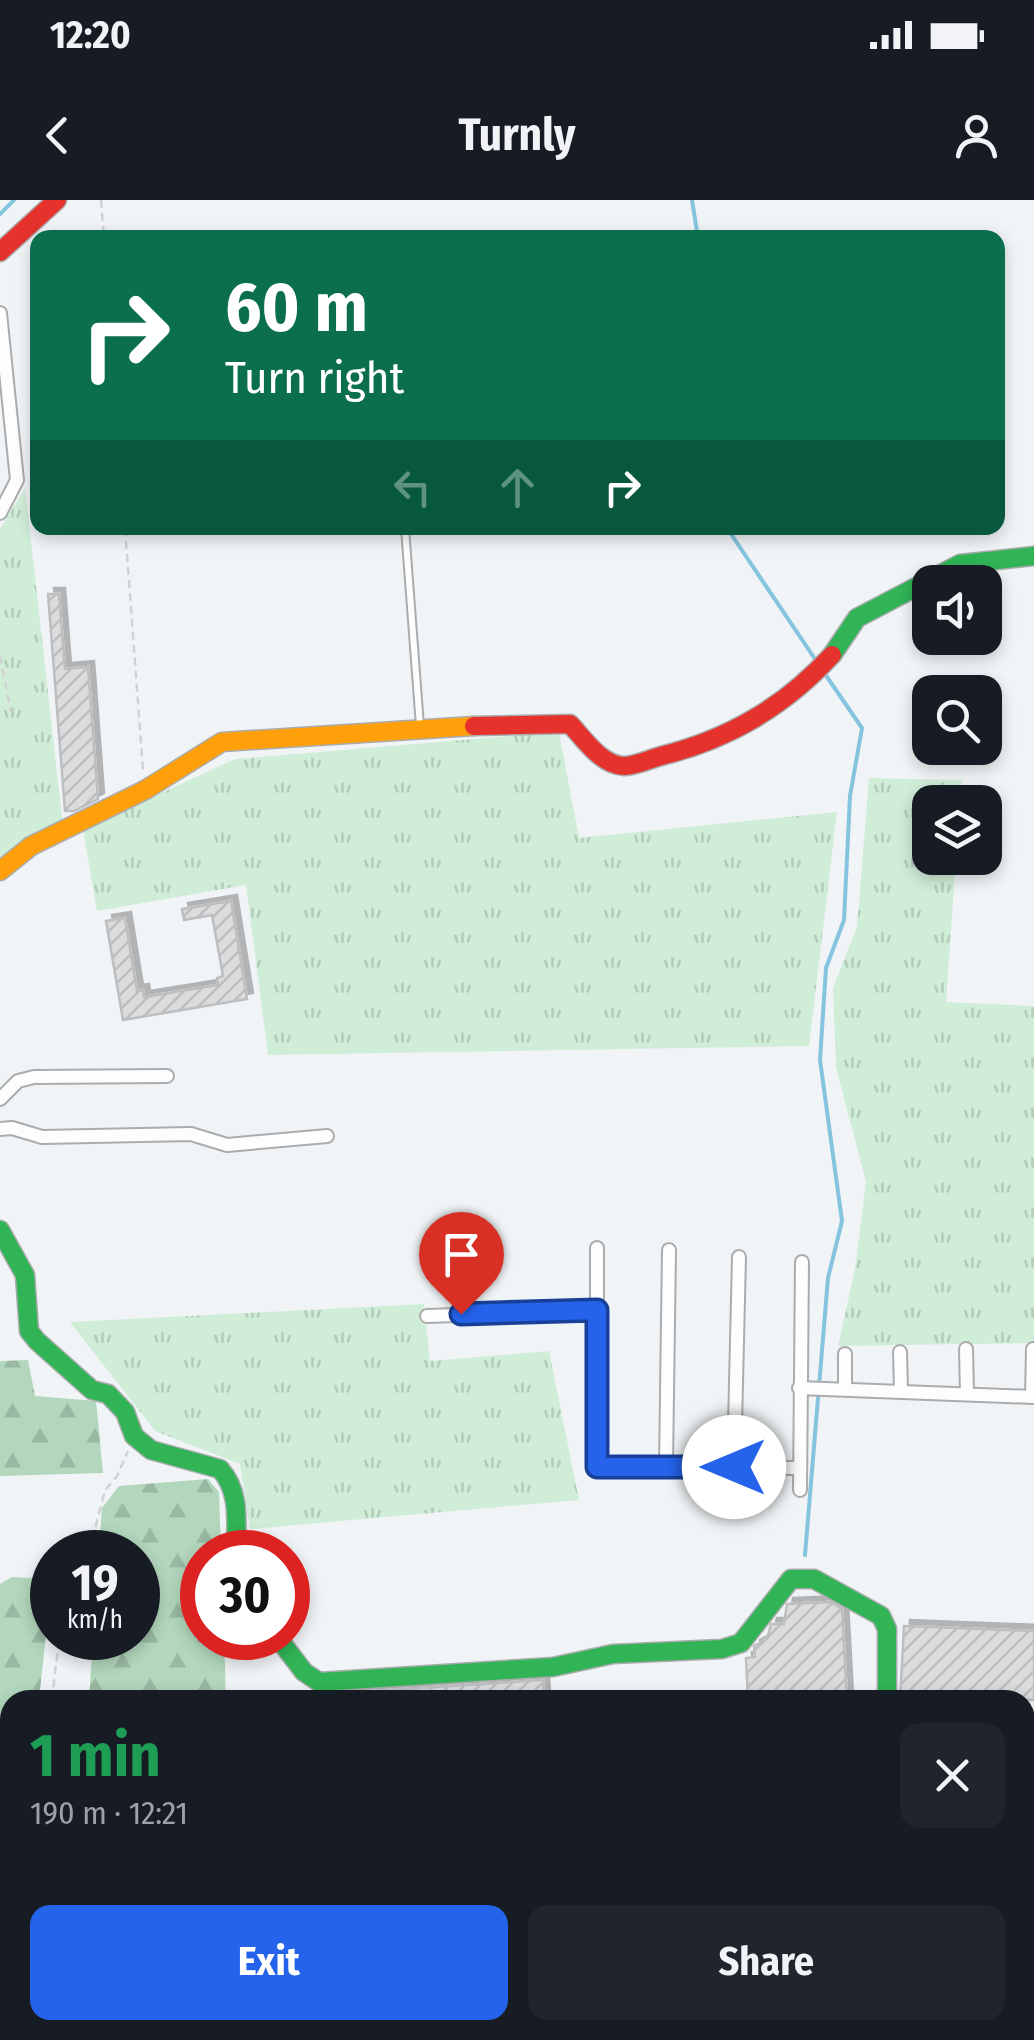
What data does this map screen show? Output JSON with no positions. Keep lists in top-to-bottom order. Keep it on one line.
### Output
{"page":{"status":"12:20","header":"Turnly","turn":["60 m","Turn right"],"speed":"19 km/h","limit":"30","heading":["1 min","190 m · 12:21"],"buttons":["Exit","Share"]}}
